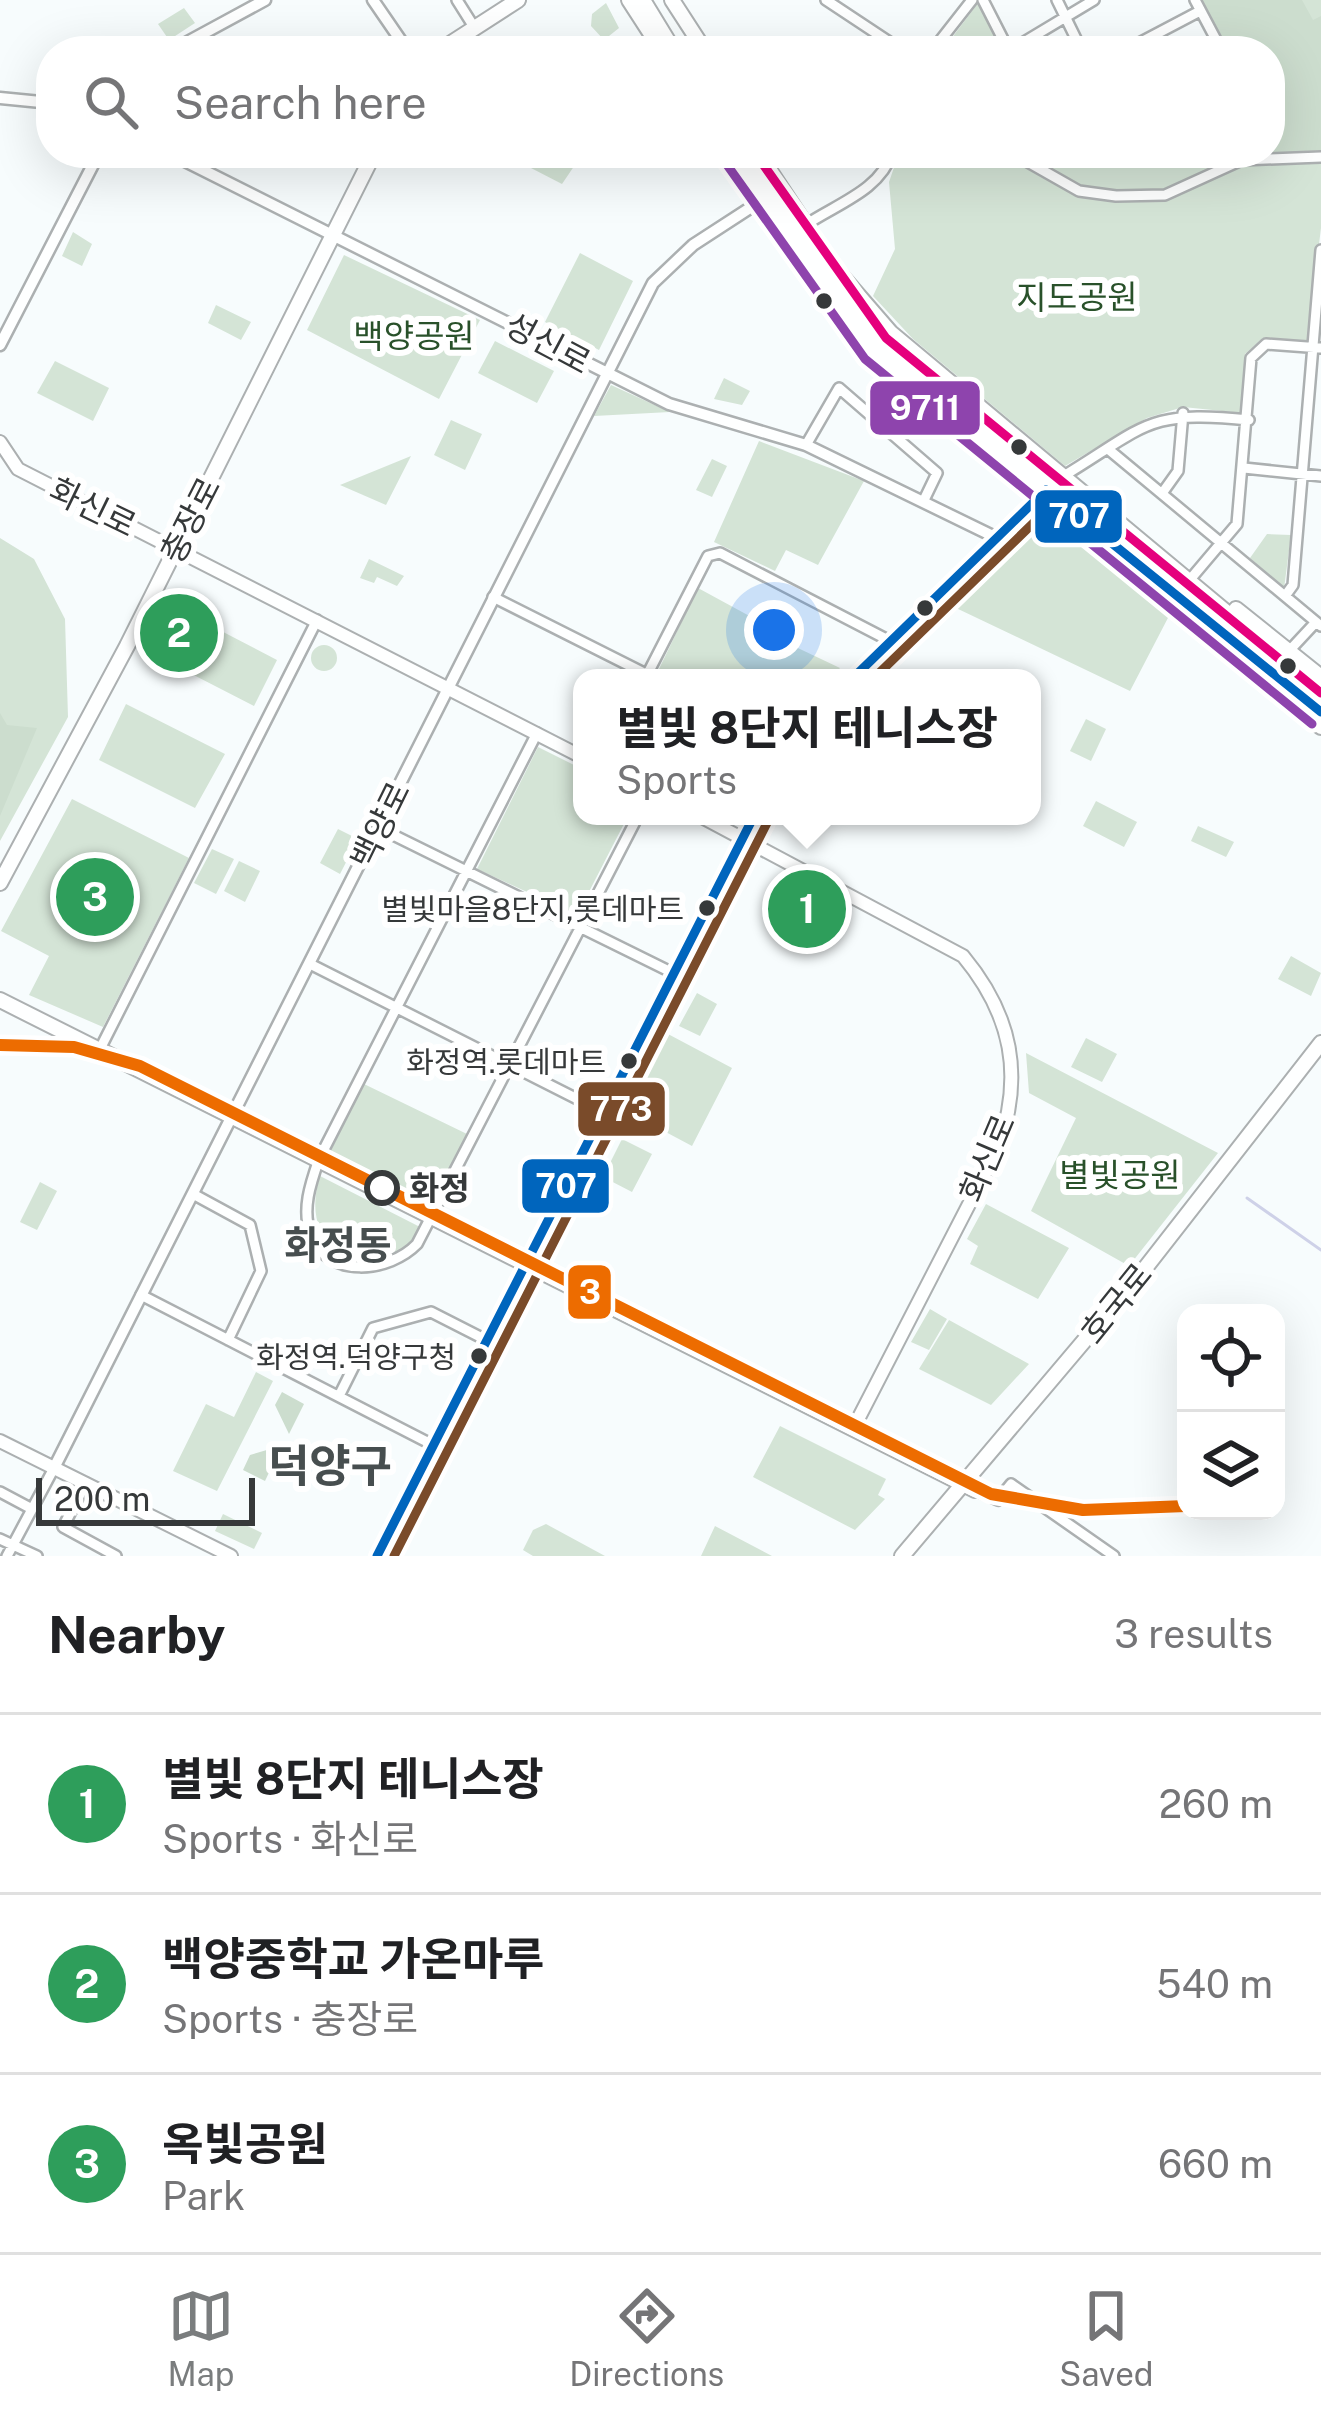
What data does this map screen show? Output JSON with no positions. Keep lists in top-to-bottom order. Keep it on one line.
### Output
{"streets":{"main road":["화신로","충장로","호국로"],"street":["성신로","백양로"]},"crossings":[["성신로","충장로"],["성신로","백양로"],["화신로","충장로"],["화신로","백양로"]],"districts":["화정동","덕양구"],"parks":["지도공원","백양공원","별빛공원"],"places":["별빛마을8단지,롯데마트","화정역.롯데마트","화정","화정역.덕양구청"],"lines":["transit line 9711","transit line 707","transit line 773","metro line 3"],"scale_bar":"200 m","page":{"search":"Search here","pins":["2","3","1"],"popup":["별빛 8단지 테니스장","Sports"],"scale":"200 m","heading":["Nearby","3 results"],"list":[{"mark":"1","name":"별빛 8단지 테니스장","note":"Sports · 화신로","value":"260 m"},{"mark":"2","name":"백양중학교 가온마루","note":"Sports · 충장로","value":"540 m"},{"mark":"3","name":"옥빛공원","note":"Park","value":"660 m"}],"nav":["Map","Directions","Saved"]}}
